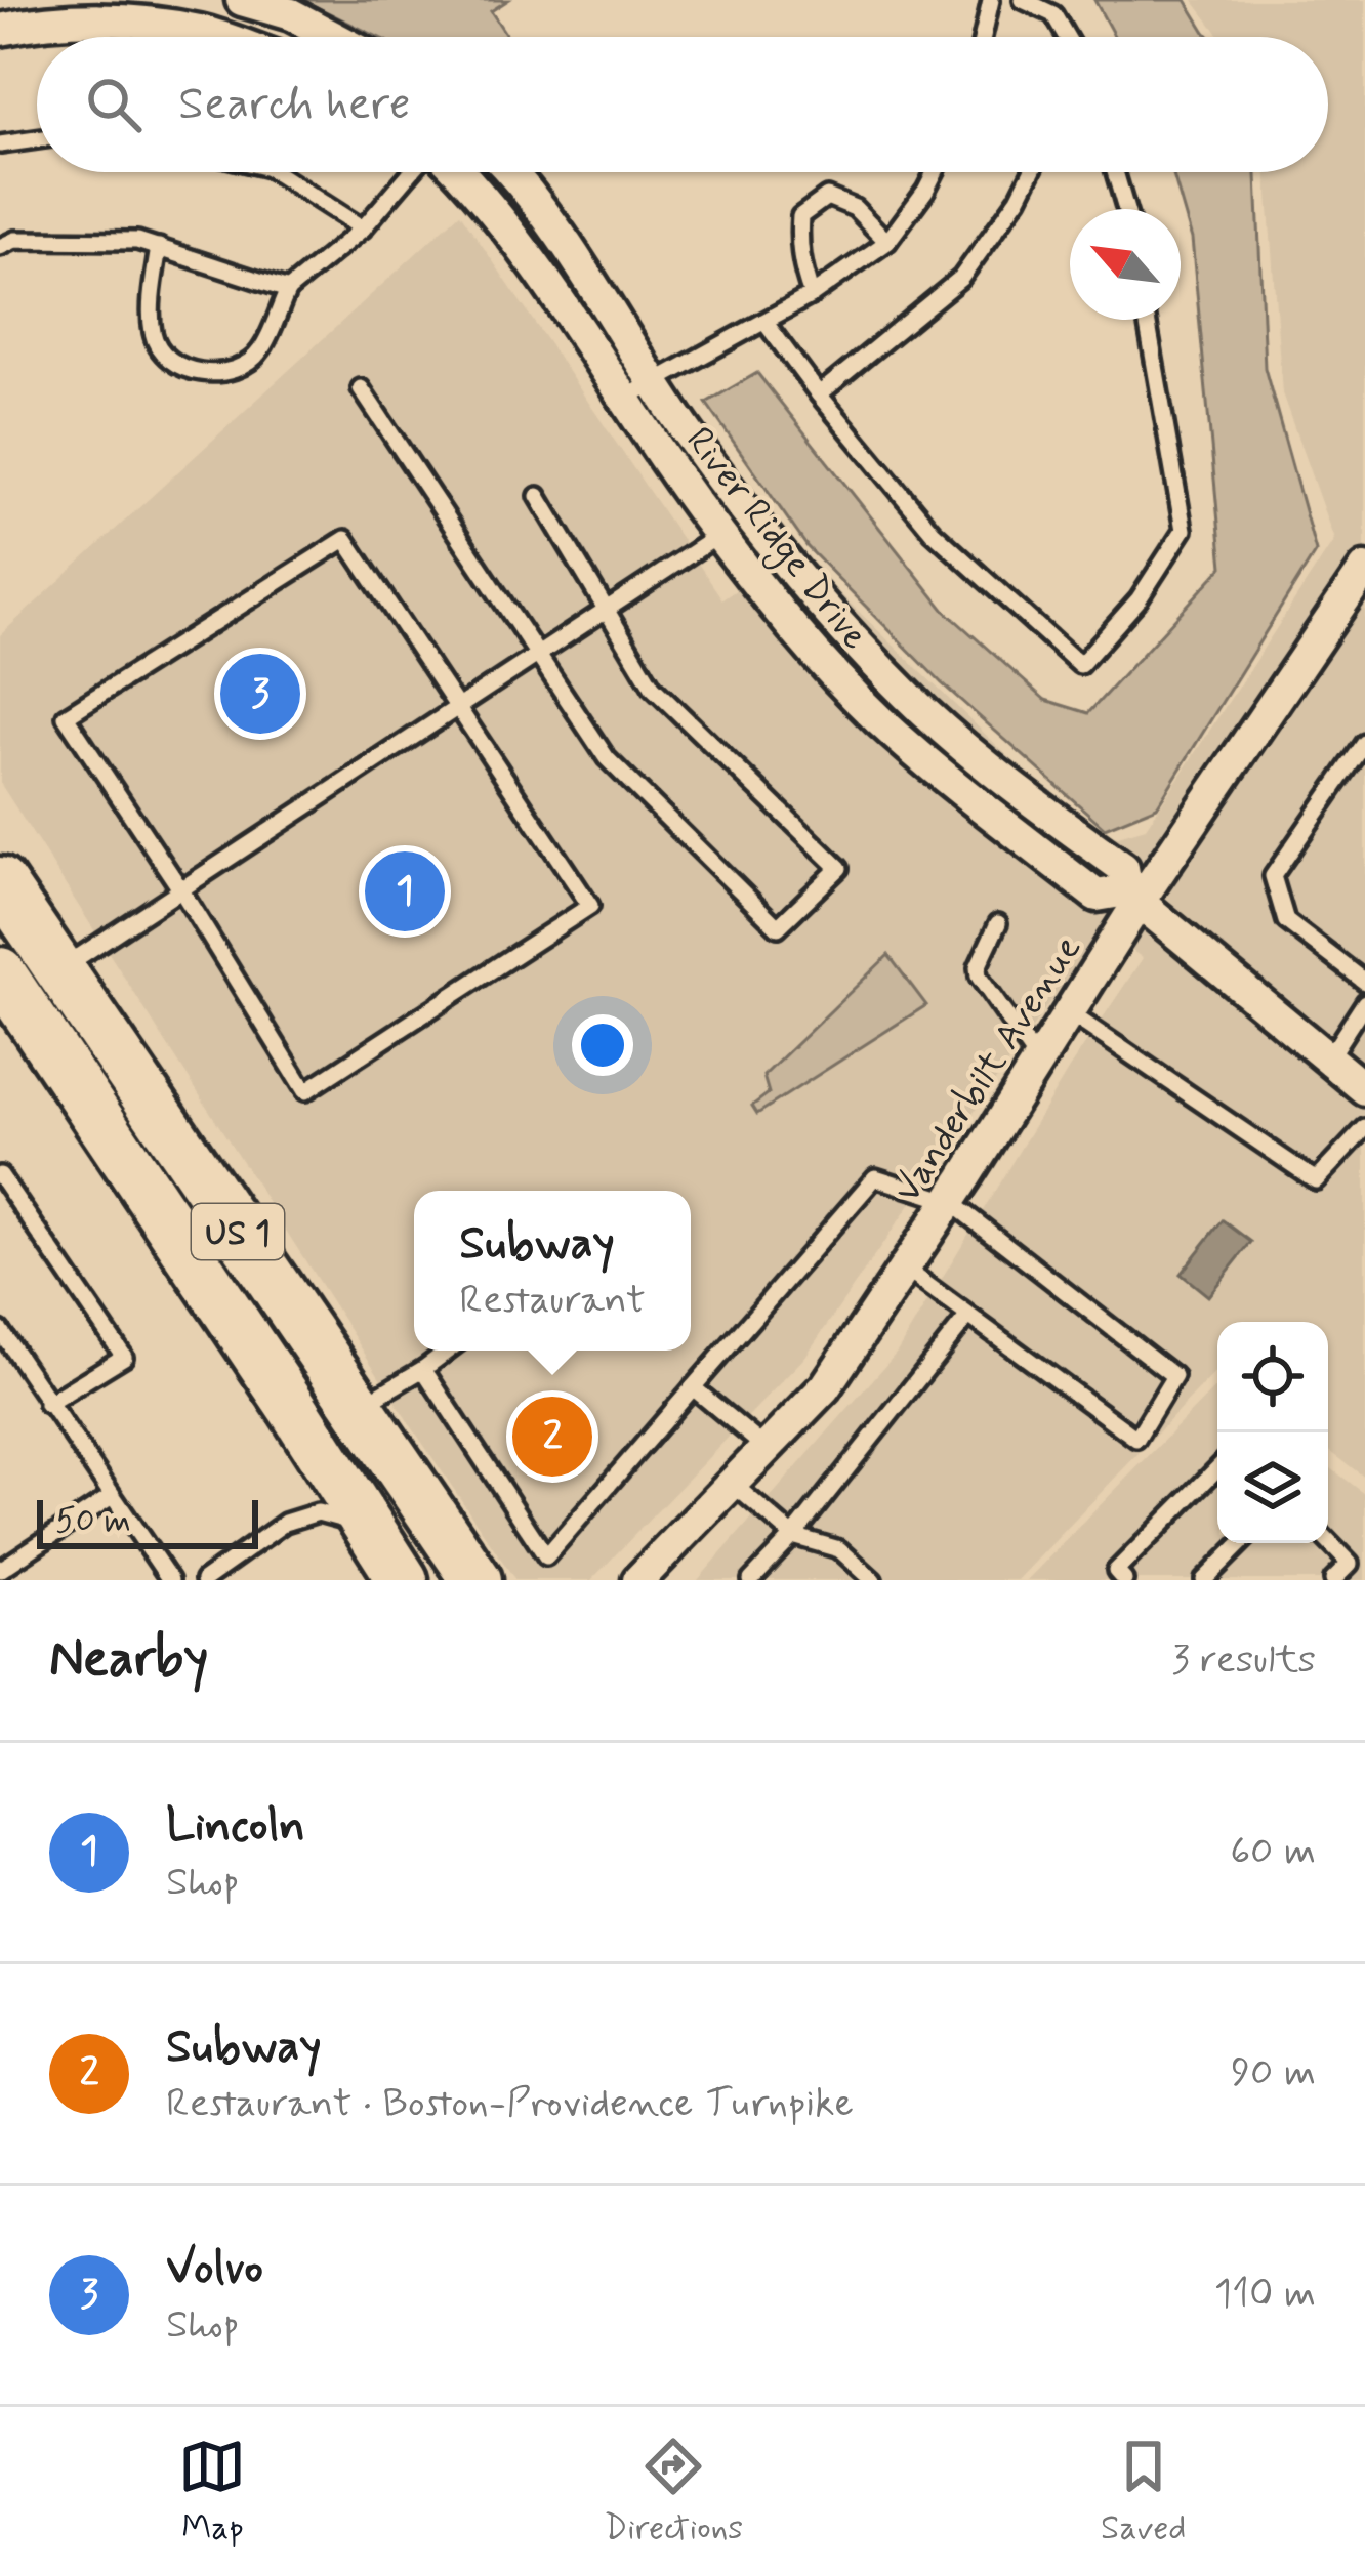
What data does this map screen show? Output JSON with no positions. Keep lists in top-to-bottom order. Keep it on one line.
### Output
{"streets":{"main road":["US 1"],"street":["River Ridge Drive","Vanderbilt Avenue"]},"crossings":[["River Ridge Drive","Vanderbilt Avenue"]],"scale_bar":"50 m","north":"top left","page":{"search":"Search here","pins":["3","1","2"],"popup":["Subway","Restaurant"],"scale":"50 m","heading":["Nearby","3 results"],"list":[{"mark":"1","name":"Lincoln","note":"Shop","value":"60 m"},{"mark":"2","name":"Subway","note":"Restaurant · Boston-Providence Turnpike","value":"90 m"},{"mark":"3","name":"Volvo","note":"Shop","value":"110 m"}],"nav":["Map","Directions","Saved"]}}
